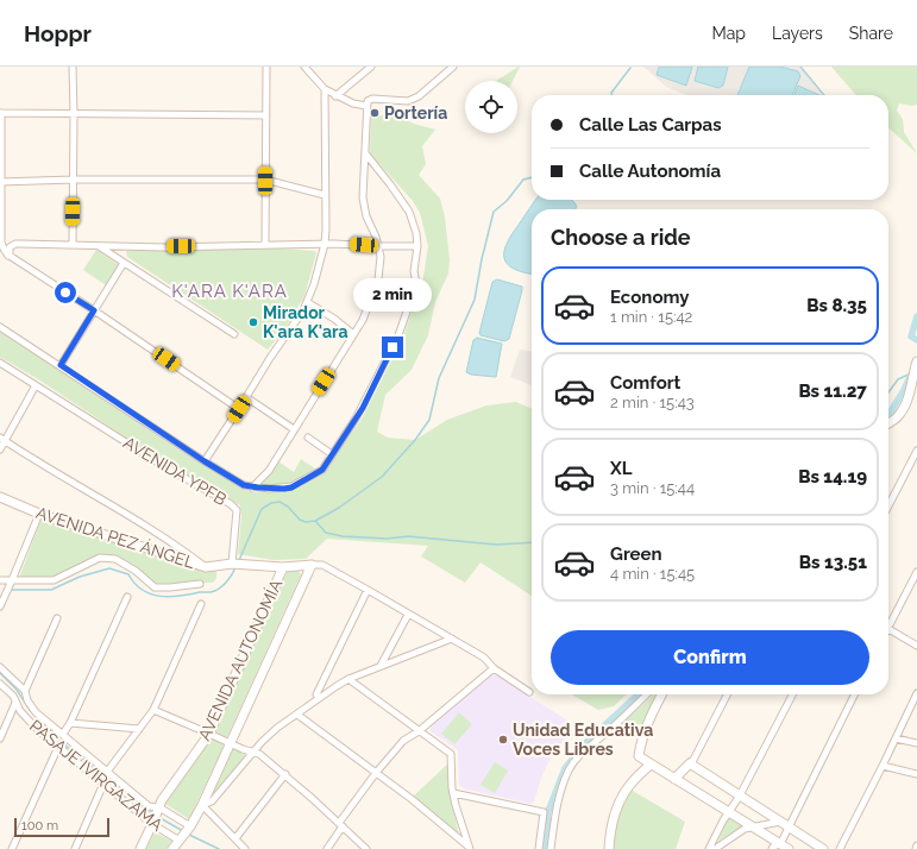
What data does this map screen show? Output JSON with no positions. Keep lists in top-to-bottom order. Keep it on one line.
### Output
{"streets":{"street":["AVENIDA YPFB","AVENIDA PEZ ÁNGEL","AVENIDA AUTONOMÍA","PASAJE IVIRGAZAMA"]},"crossings":[["AVENIDA YPFB","AVENIDA PEZ ÁNGEL"],["AVENIDA AUTONOMÍA","PASAJE IVIRGAZAMA"]],"districts":["K'ARA K'ARA"],"places":["Portería","Mirador K'ara K'ara","Unidad Educativa Voces Libres"],"scale_bar":"100 m","page":{"header":"Hoppr","nav":["Map","Layers","Share"],"banner":["Calle Las Carpas","Calle Autonomía"],"heading":"Choose a ride","list":[{"name":"Economy","note":"1 min · 15:42","value":"Bs 8.35"},{"name":"Comfort","note":"2 min · 15:43","value":"Bs 11.27"},{"name":"XL","note":"3 min · 15:44","value":"Bs 14.19"},{"name":"Green","note":"4 min · 15:45","value":"Bs 13.51"}],"bubble":"2 min","buttons":"Confirm","scale":"100 m"}}
